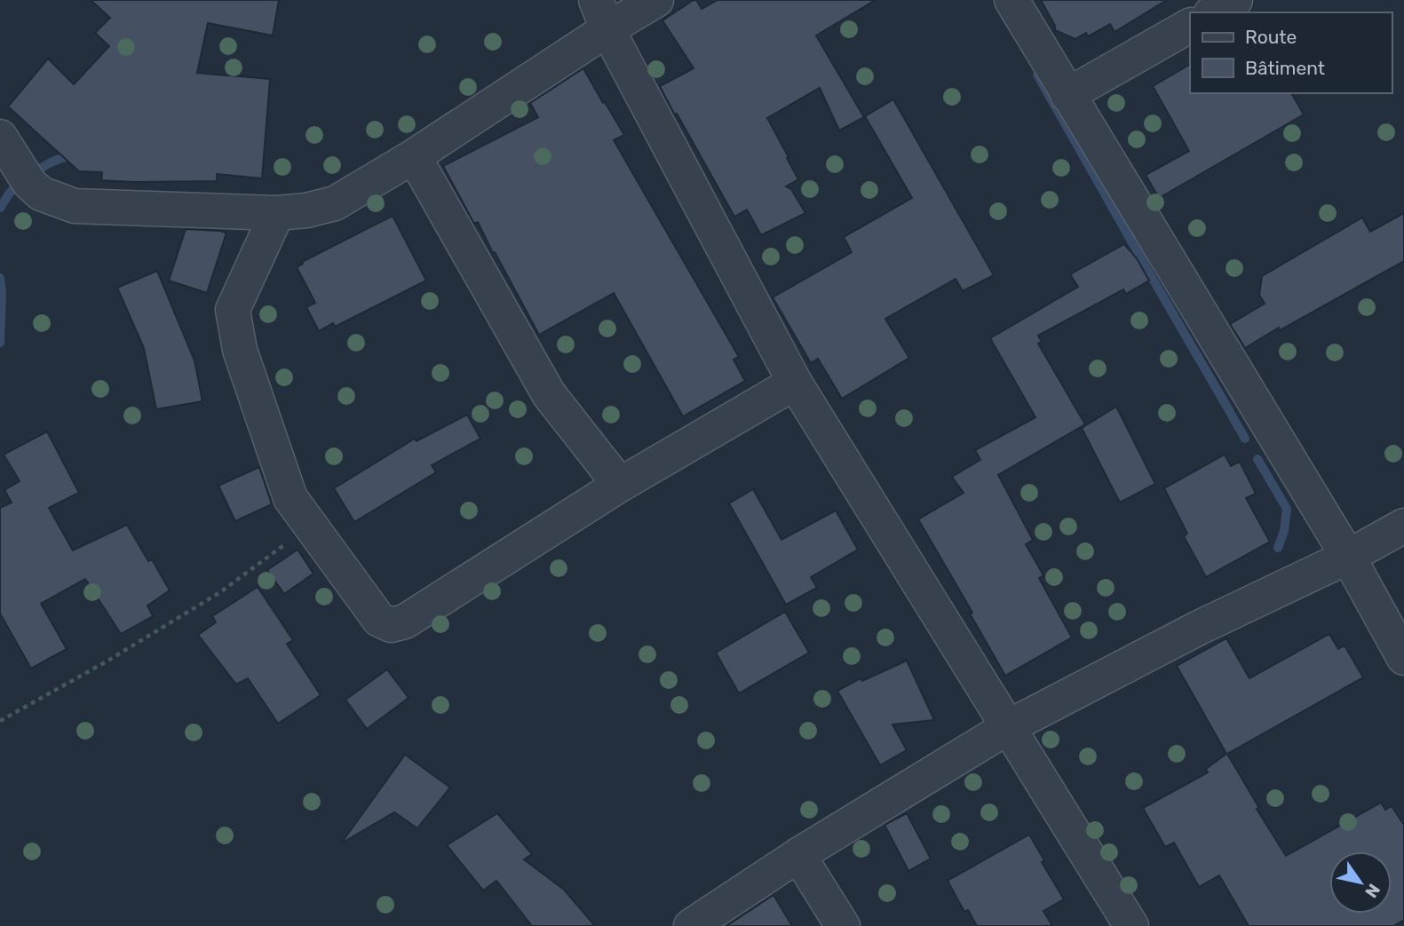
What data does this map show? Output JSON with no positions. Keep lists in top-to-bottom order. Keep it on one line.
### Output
{"legend":["Route","Bâtiment"],"north":"bottom right"}
